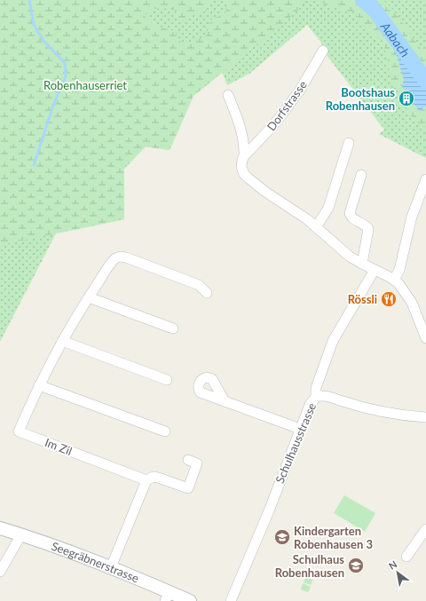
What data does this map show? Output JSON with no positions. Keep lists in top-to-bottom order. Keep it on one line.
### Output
{"streets":{"street":["Dorfstrasse","Schulhausstrasse","Im Zil","Seegräbnerstrasse"]},"water":["Aabach"],"parks":["Robenhauserriet"],"places":{"building":["Bootshaus Robenhausen"],"restaurant":["Rössli"],"school or university":["Kindergarten Robenhausen 3","Schulhaus Robenhausen"]},"north":"top left"}
